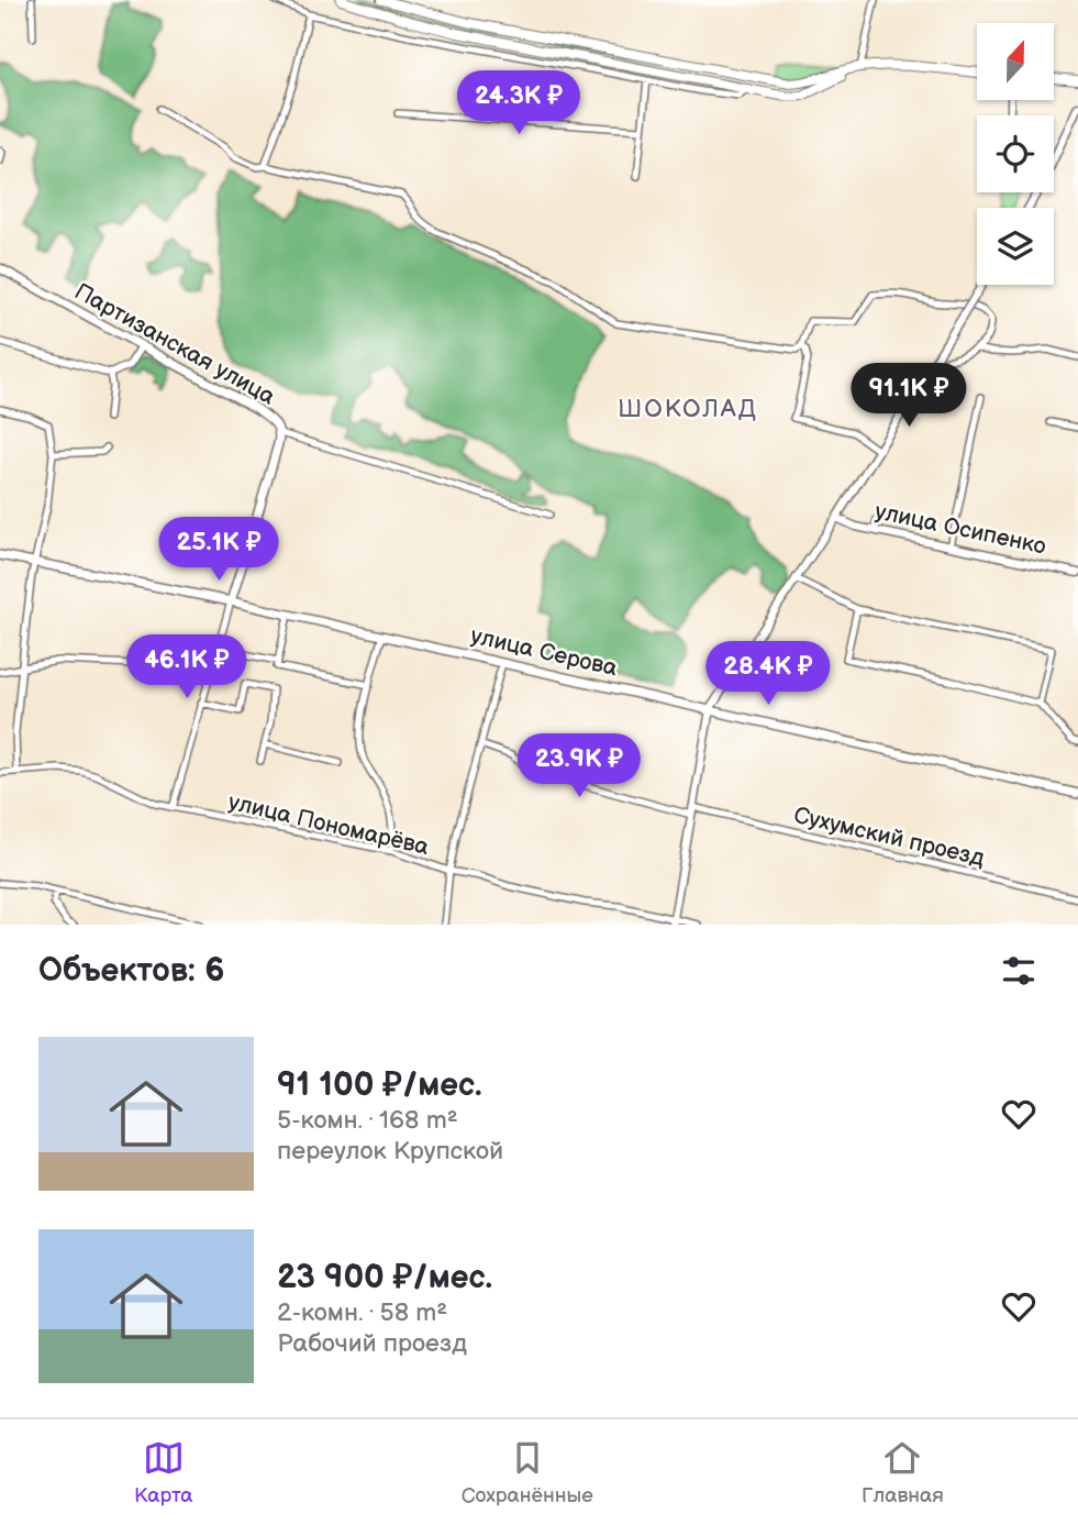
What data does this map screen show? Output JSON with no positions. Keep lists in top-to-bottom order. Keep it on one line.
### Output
{"streets":{"main road":["Партизанская улица","улица Серова"],"street":["улица Осипенко","улица Пономарёва","Сухумский проезд"]},"districts":["ШОКОЛАД"],"north":"top","page":{"price":["24.3K ₽","91.1K ₽","25.1K ₽","46.1K ₽","28.4K ₽","23.9K ₽"],"heading":"Объектов: 6","list":[{"name":"91 100 ₽/мес.","note":"5-комн. · 168 m² · переулок Крупской"},{"name":"23 900 ₽/мес.","note":"2-комн. · 58 m² · Рабочий проезд"}],"tabs":["Карта","Сохранённые","Главная"]}}
